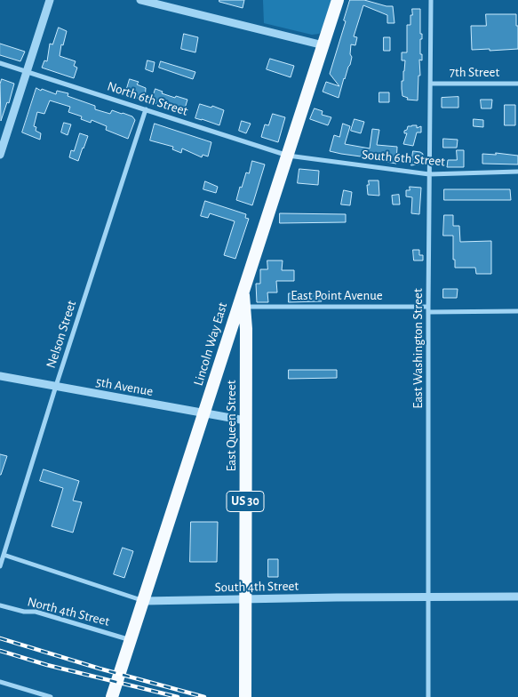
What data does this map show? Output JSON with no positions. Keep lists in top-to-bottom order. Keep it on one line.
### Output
{"streets":{"highway":["Lincoln Way East","East Queen Street","US 30"],"street":["7th Street","North 6th Street","South 6th Street","East Point Avenue","Nelson Street","East Washington Street","5th Avenue","South 4th Street","North 4th Street"]},"crossings":[["7th Street","East Washington Street"],["North 6th Street","South 6th Street"],["North 6th Street","Nelson Street"],["North 6th Street","Lincoln Way East"],["South 6th Street","Lincoln Way East"],["South 6th Street","East Washington Street"],["East Point Avenue","East Washington Street"],["East Point Avenue","East Queen Street"],["Nelson Street","5th Avenue"],["Nelson Street","South 4th Street"],["Lincoln Way East","5th Avenue"],["Lincoln Way East","East Queen Street"],["Lincoln Way East","South 4th Street"],["Lincoln Way East","North 4th Street"],["East Washington Street","South 4th Street"],["5th Avenue","East Queen Street"],["East Queen Street","South 4th Street"]]}
